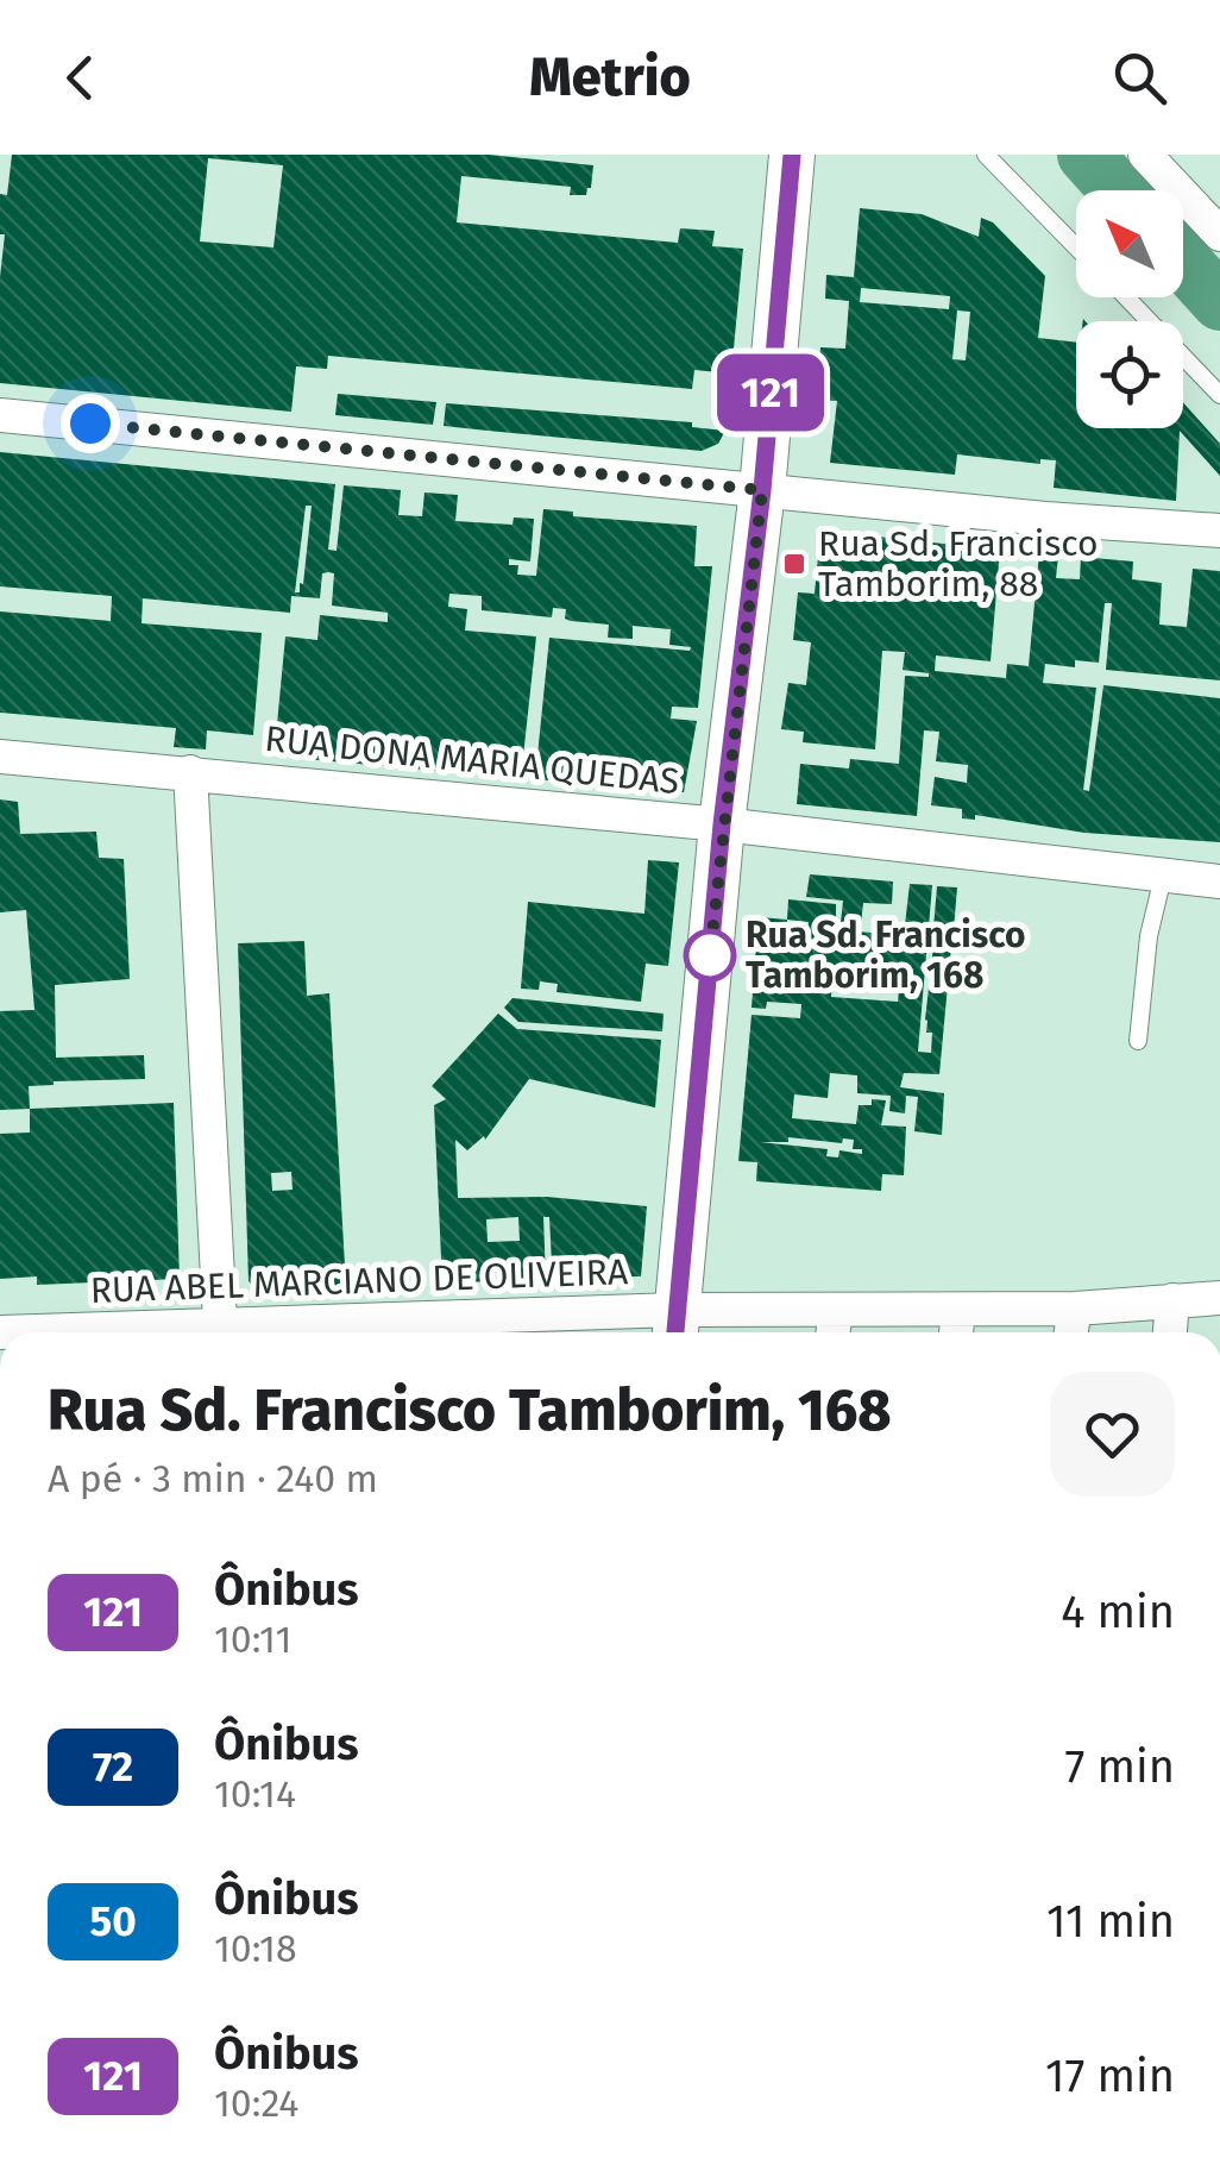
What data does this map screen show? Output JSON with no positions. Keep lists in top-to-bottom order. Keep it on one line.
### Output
{"streets":{"street":["RUA DONA MARIA QUEDAS","RUA ABEL MARCIANO DE OLIVEIRA"]},"places":{"transit":["Rua Sd. Francisco Tamborim, 88"],"other":["Rua Sd. Francisco Tamborim, 168"]},"lines":["bus line 121"],"north":"top left","page":{"header":"Metrio","on_map":"121","heading":["Rua Sd. Francisco Tamborim, 168","A pé · 3 min · 240 m"],"list":[{"mark":"121","name":"Ônibus","note":"10:11","value":"4 min"},{"mark":"72","name":"Ônibus","note":"10:14","value":"7 min"},{"mark":"50","name":"Ônibus","note":"10:18","value":"11 min"},{"mark":"121","name":"Ônibus","note":"10:24","value":"17 min"}]}}
